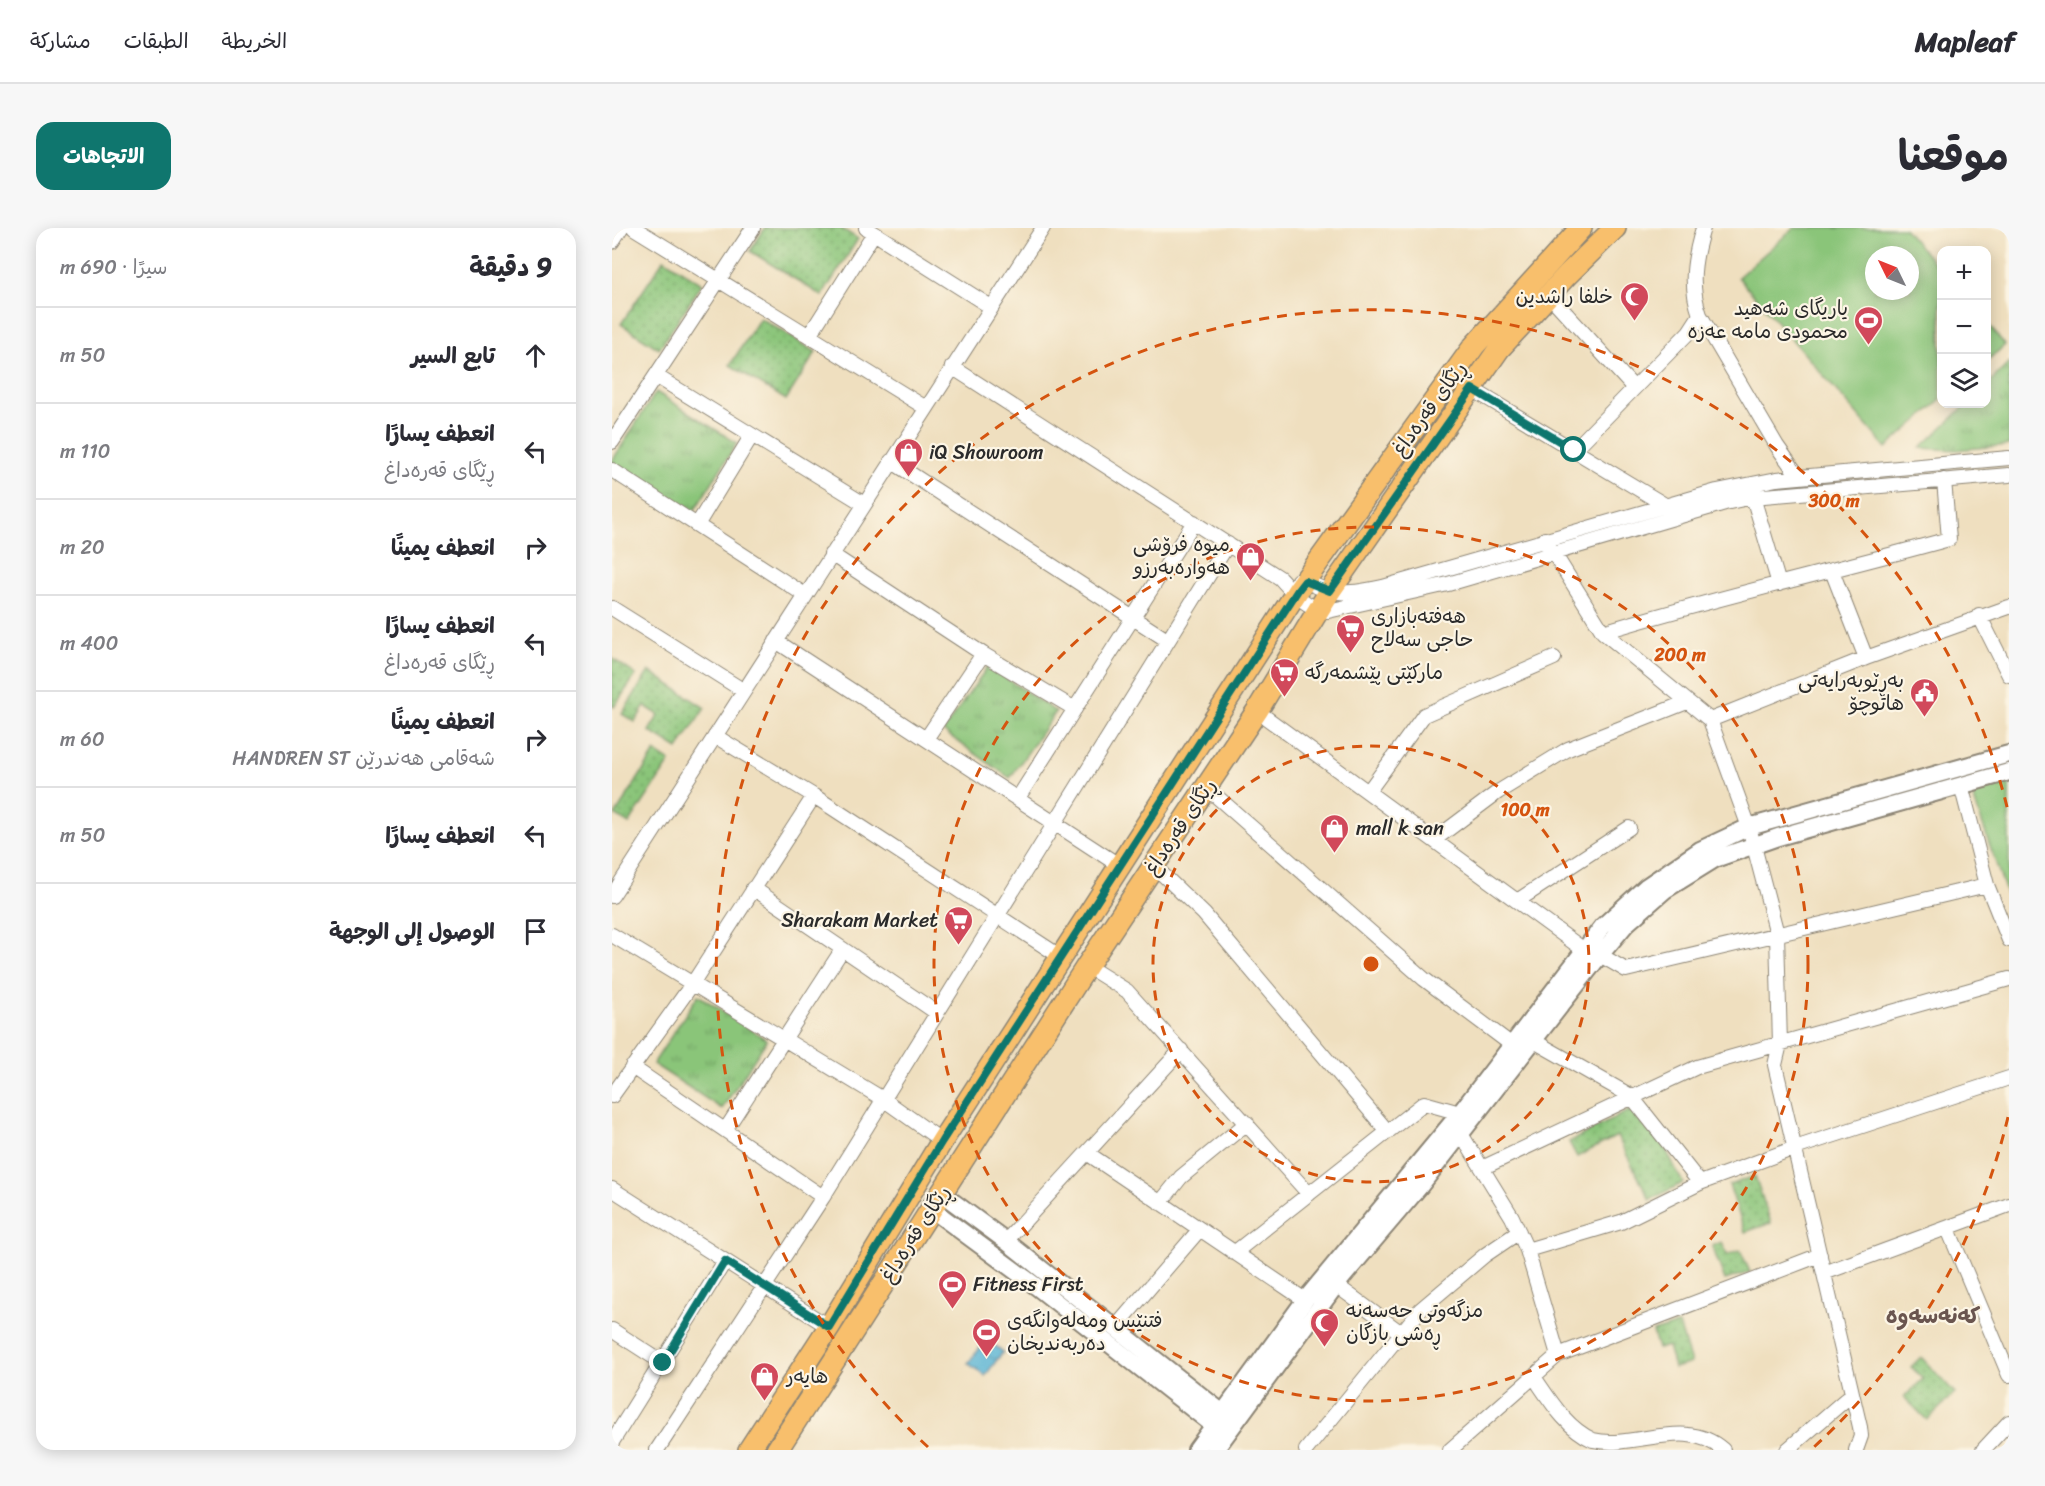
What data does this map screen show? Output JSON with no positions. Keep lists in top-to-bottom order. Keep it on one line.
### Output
{"streets":{"main road":["ڕێگای قەرەداغ"]},"districts":["کەنەسەوە"],"places":{"mosque":["خلفا راشدين","مزگەوتی حەسەنە ڕەشی بازگان"],"sports":["یاریگاى شه‌هید محمودى مامه‌ عه‌زه","Fitness First","فتنێس ومەلەوانگەی دەربەندیخان"],"shop":["iQ Showroom","میوە فرۆشی هەوارەبەرزو","mall k san","هایەر"],"supermarket":["هەفتەبازاری حاجی سەلاح","مارکێتی پێشمەرگە","Sharakam Market"],"public building":["بەڕێوبەرایەتی هاتوچۆ"]},"north":"top left","page":{"header":"Mapleaf","nav":["الخريطة","الطبقات","مشاركة"],"title":"موقعنا","buttons":"الاتجاهات","heading":["9 دقيقة","سيرًا · 690 m"],"map_buttons":["+","−"],"list":[["تابع السير","50 m"],["انعطف يسارًا","ڕێگای قەرەداغ","110 m"],["انعطف يمينًا","20 m"],["انعطف يسارًا","ڕێگای قەرەداغ","400 m"],["انعطف يمينًا","شەقامی هەندرێن HANDREN ST","60 m"],["انعطف يسارًا","50 m"],"الوصول إلى الوجهة"]},"rings":["300 m","200 m","100 m"]}
